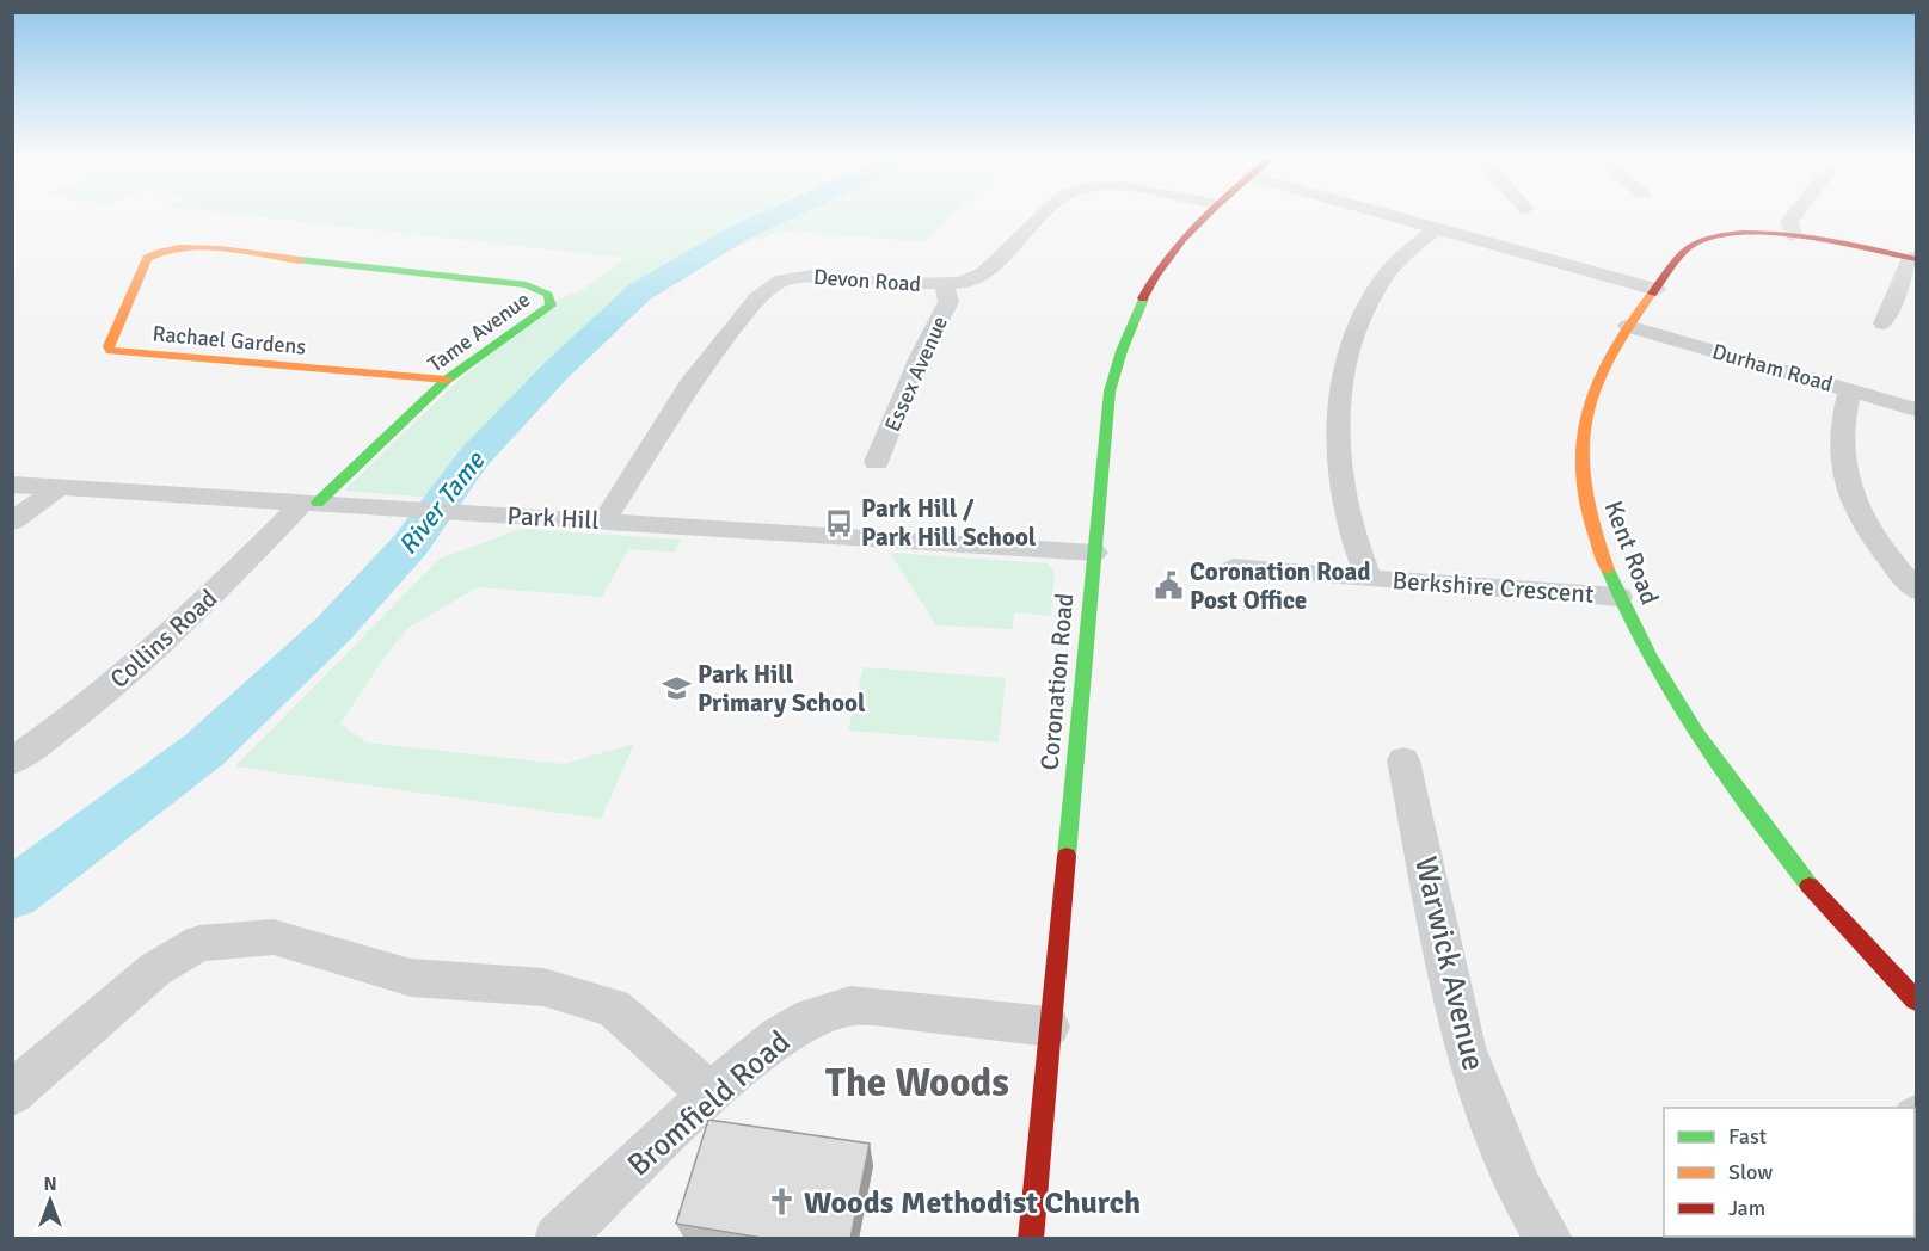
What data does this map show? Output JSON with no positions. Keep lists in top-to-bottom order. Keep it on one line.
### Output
{"streets":{"street":["Devon Road","Tame Avenue","Rachael Gardens","Durham Road","Essex Avenue","Park Hill","Kent Road","Berkshire Crescent","Collins Road","Coronation Road","Warwick Avenue","Bromfield Road"]},"crossings":[["Devon Road","Essex Avenue"],["Devon Road","Park Hill"],["Tame Avenue","Rachael Gardens"],["Tame Avenue","Park Hill"],["Tame Avenue","Collins Road"],["Durham Road","Kent Road"],["Park Hill","Collins Road"],["Park Hill","Coronation Road"],["Kent Road","Berkshire Crescent"],["Coronation Road","Bromfield Road"]],"districts":["The Woods"],"water":["River Tame"],"places":{"bus stop":["Park Hill / Park Hill School"],"public building":["Coronation Road Post Office"],"school or university":["Park Hill Primary School"],"church":["Woods Methodist Church"]},"legend":["Fast","Slow","Jam"],"north":"top"}
